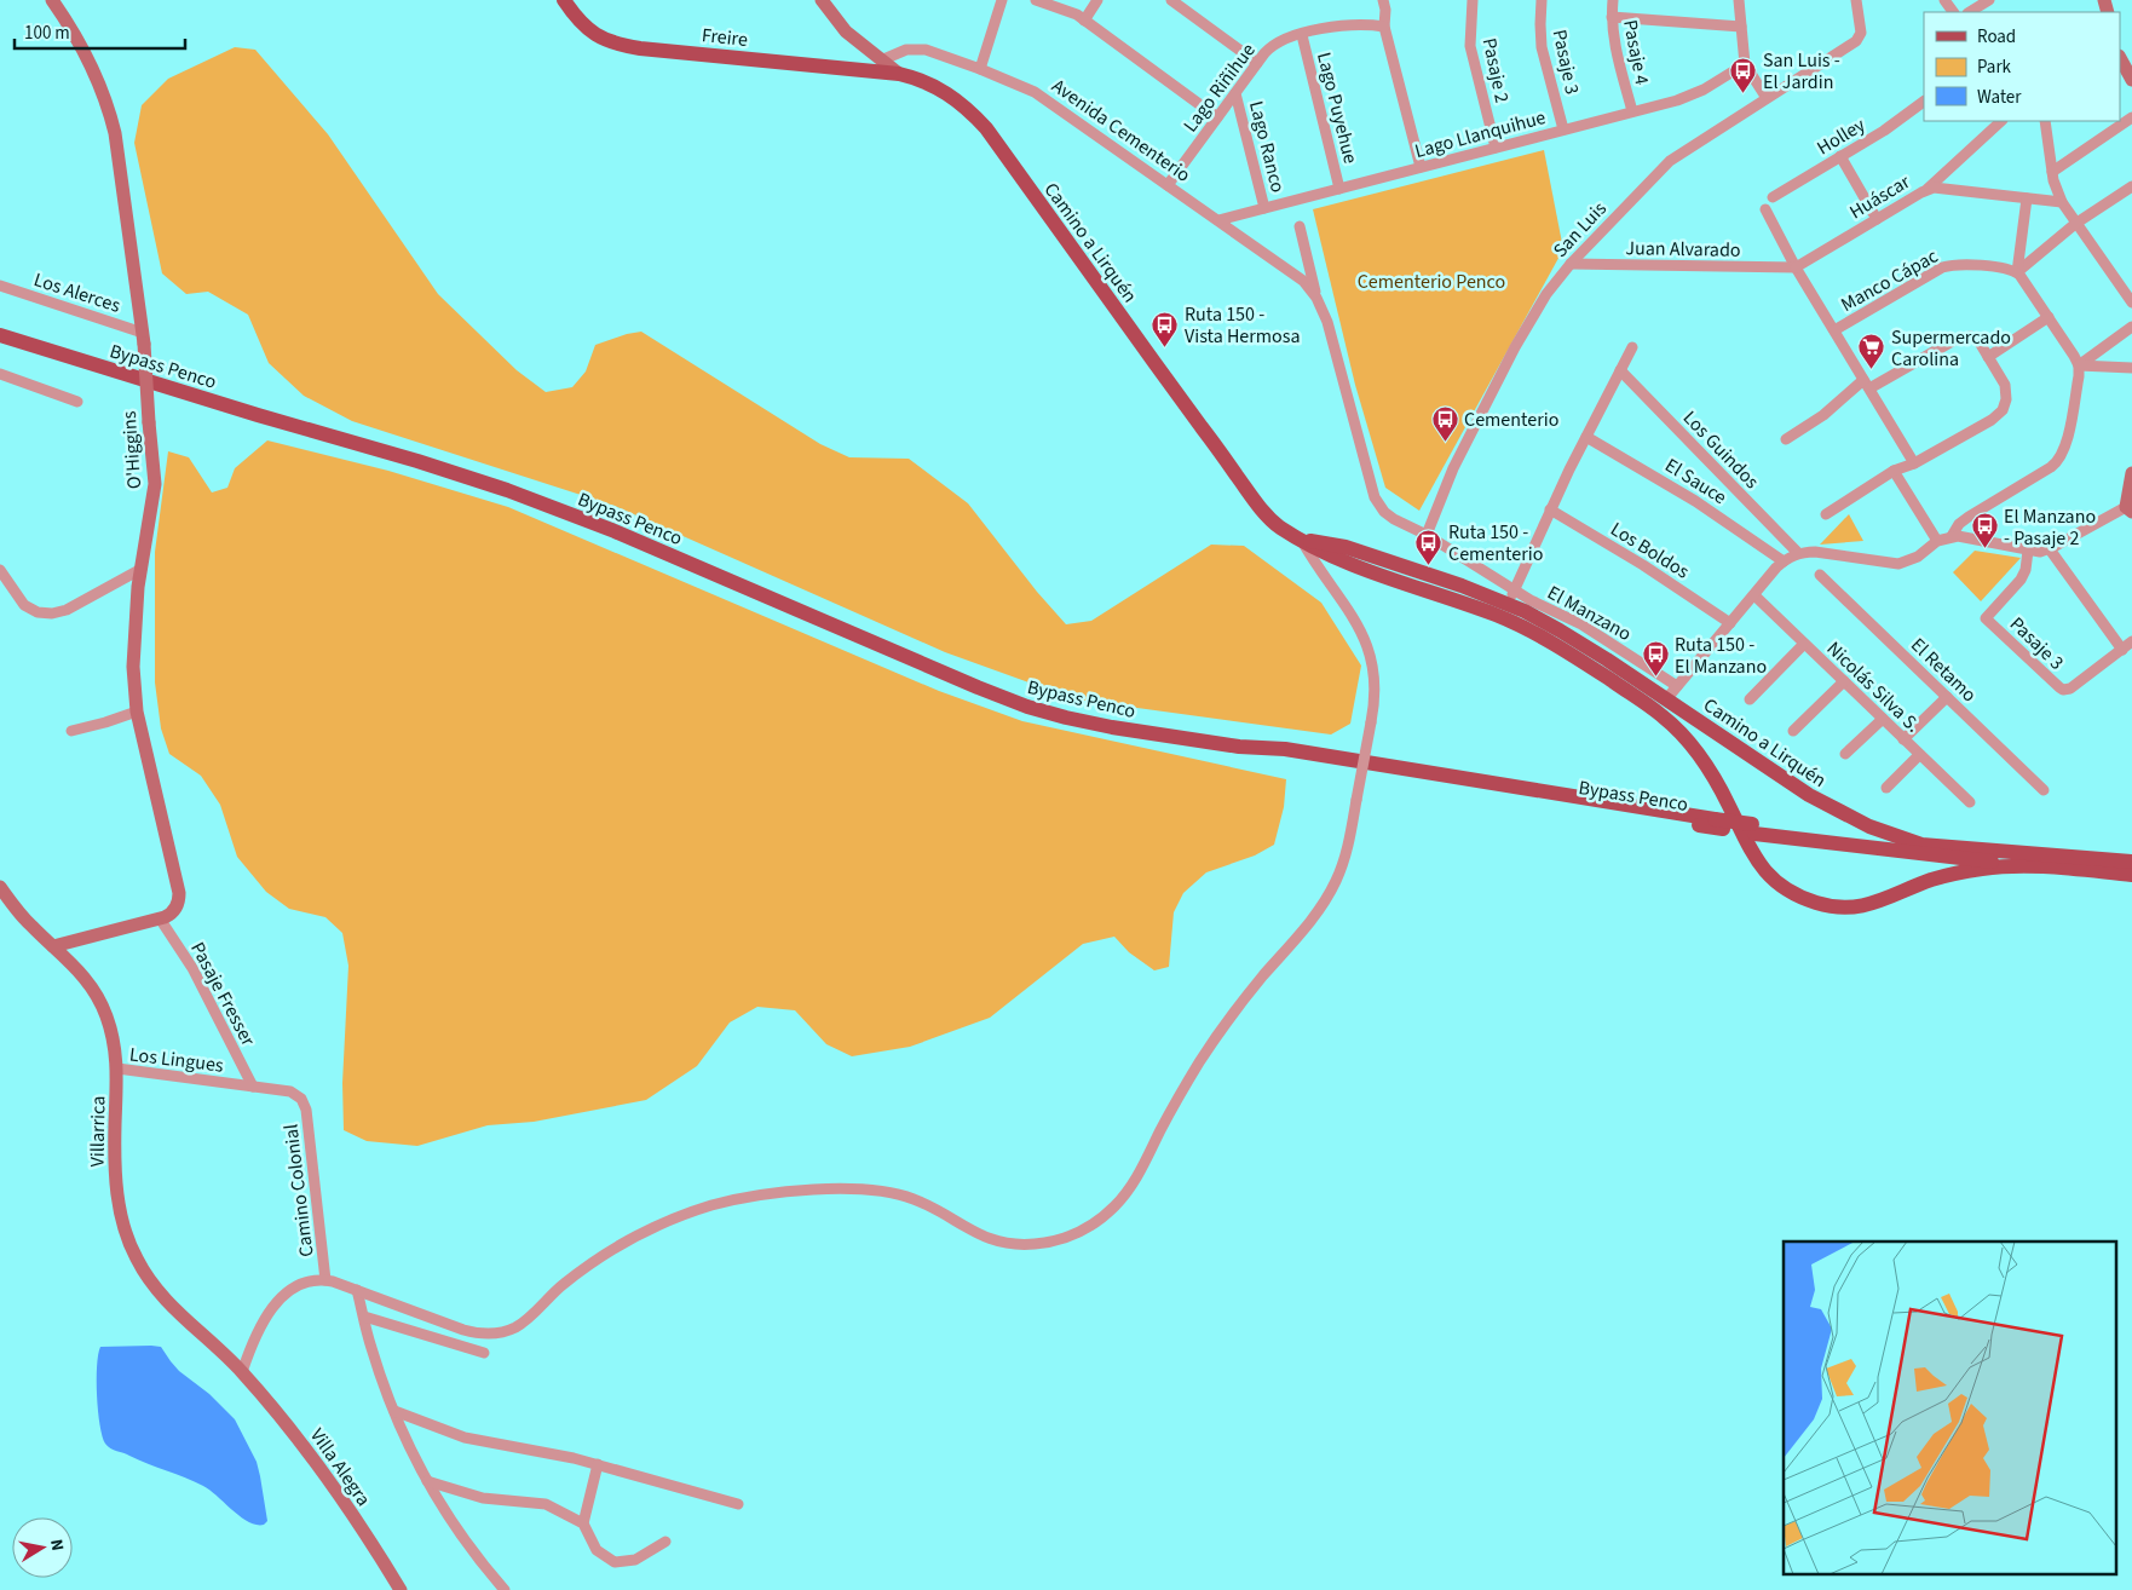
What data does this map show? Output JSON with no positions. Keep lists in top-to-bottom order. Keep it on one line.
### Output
{"streets":{"main road":["Freire","Camino a Lirquén","Bypass Penco"],"street":["Pasaje 4","Pasaje 3","Pasaje 2","Lago Riñihue","Lago Puyehue","Avenida Cementerio","Lago Llanquihue","Holley","Lago Ranco","Huáscar","San Luis","Juan Alvarado","Manco Cápac","Los Alerces","Los Guindos","O'Higgins","El Sauce","Los Boldos","El Manzano","El Retamo","Nicolás Silva S.","Pasaje Fresser","Los Lingues","Villarrica","Camino Colonial","Villa Alegra"]},"crossings":[["Freire","Camino a Lirquén"],["Pasaje 4","Lago Llanquihue"],["Pasaje 3","Lago Llanquihue"],["Pasaje 2","Lago Llanquihue"],["Lago Riñihue","Lago Puyehue"],["Lago Riñihue","Avenida Cementerio"],["Lago Riñihue","Lago Ranco"],["Lago Puyehue","Lago Llanquihue"],["Avenida Cementerio","Lago Llanquihue"],["Avenida Cementerio","San Luis"],["Avenida Cementerio","Camino a Lirquén"],["Avenida Cementerio","El Manzano"],["Lago Llanquihue","Lago Ranco"],["Huáscar","Juan Alvarado"],["San Luis","Juan Alvarado"],["Camino a Lirquén","Bypass Penco"],["Camino a Lirquén","El Manzano"],["Los Alerces","O'Higgins"],["O'Higgins","Pasaje Fresser"],["Pasaje Fresser","Los Lingues"],["Los Lingues","Villarrica"],["Los Lingues","Camino Colonial"],["Villarrica","Villa Alegra"]],"parks":["Cementerio Penco"],"places":{"bus stop":["San Luis - El Jardin","Ruta 150 - Vista Hermosa","Cementerio","El Manzano - Pasaje 2","Ruta 150 - Cementerio","Ruta 150 - El Manzano"],"supermarket":["Supermercado Carolina"]},"legend":["Road","Park","Water"],"scale_bar":"100 m","north":"right"}
